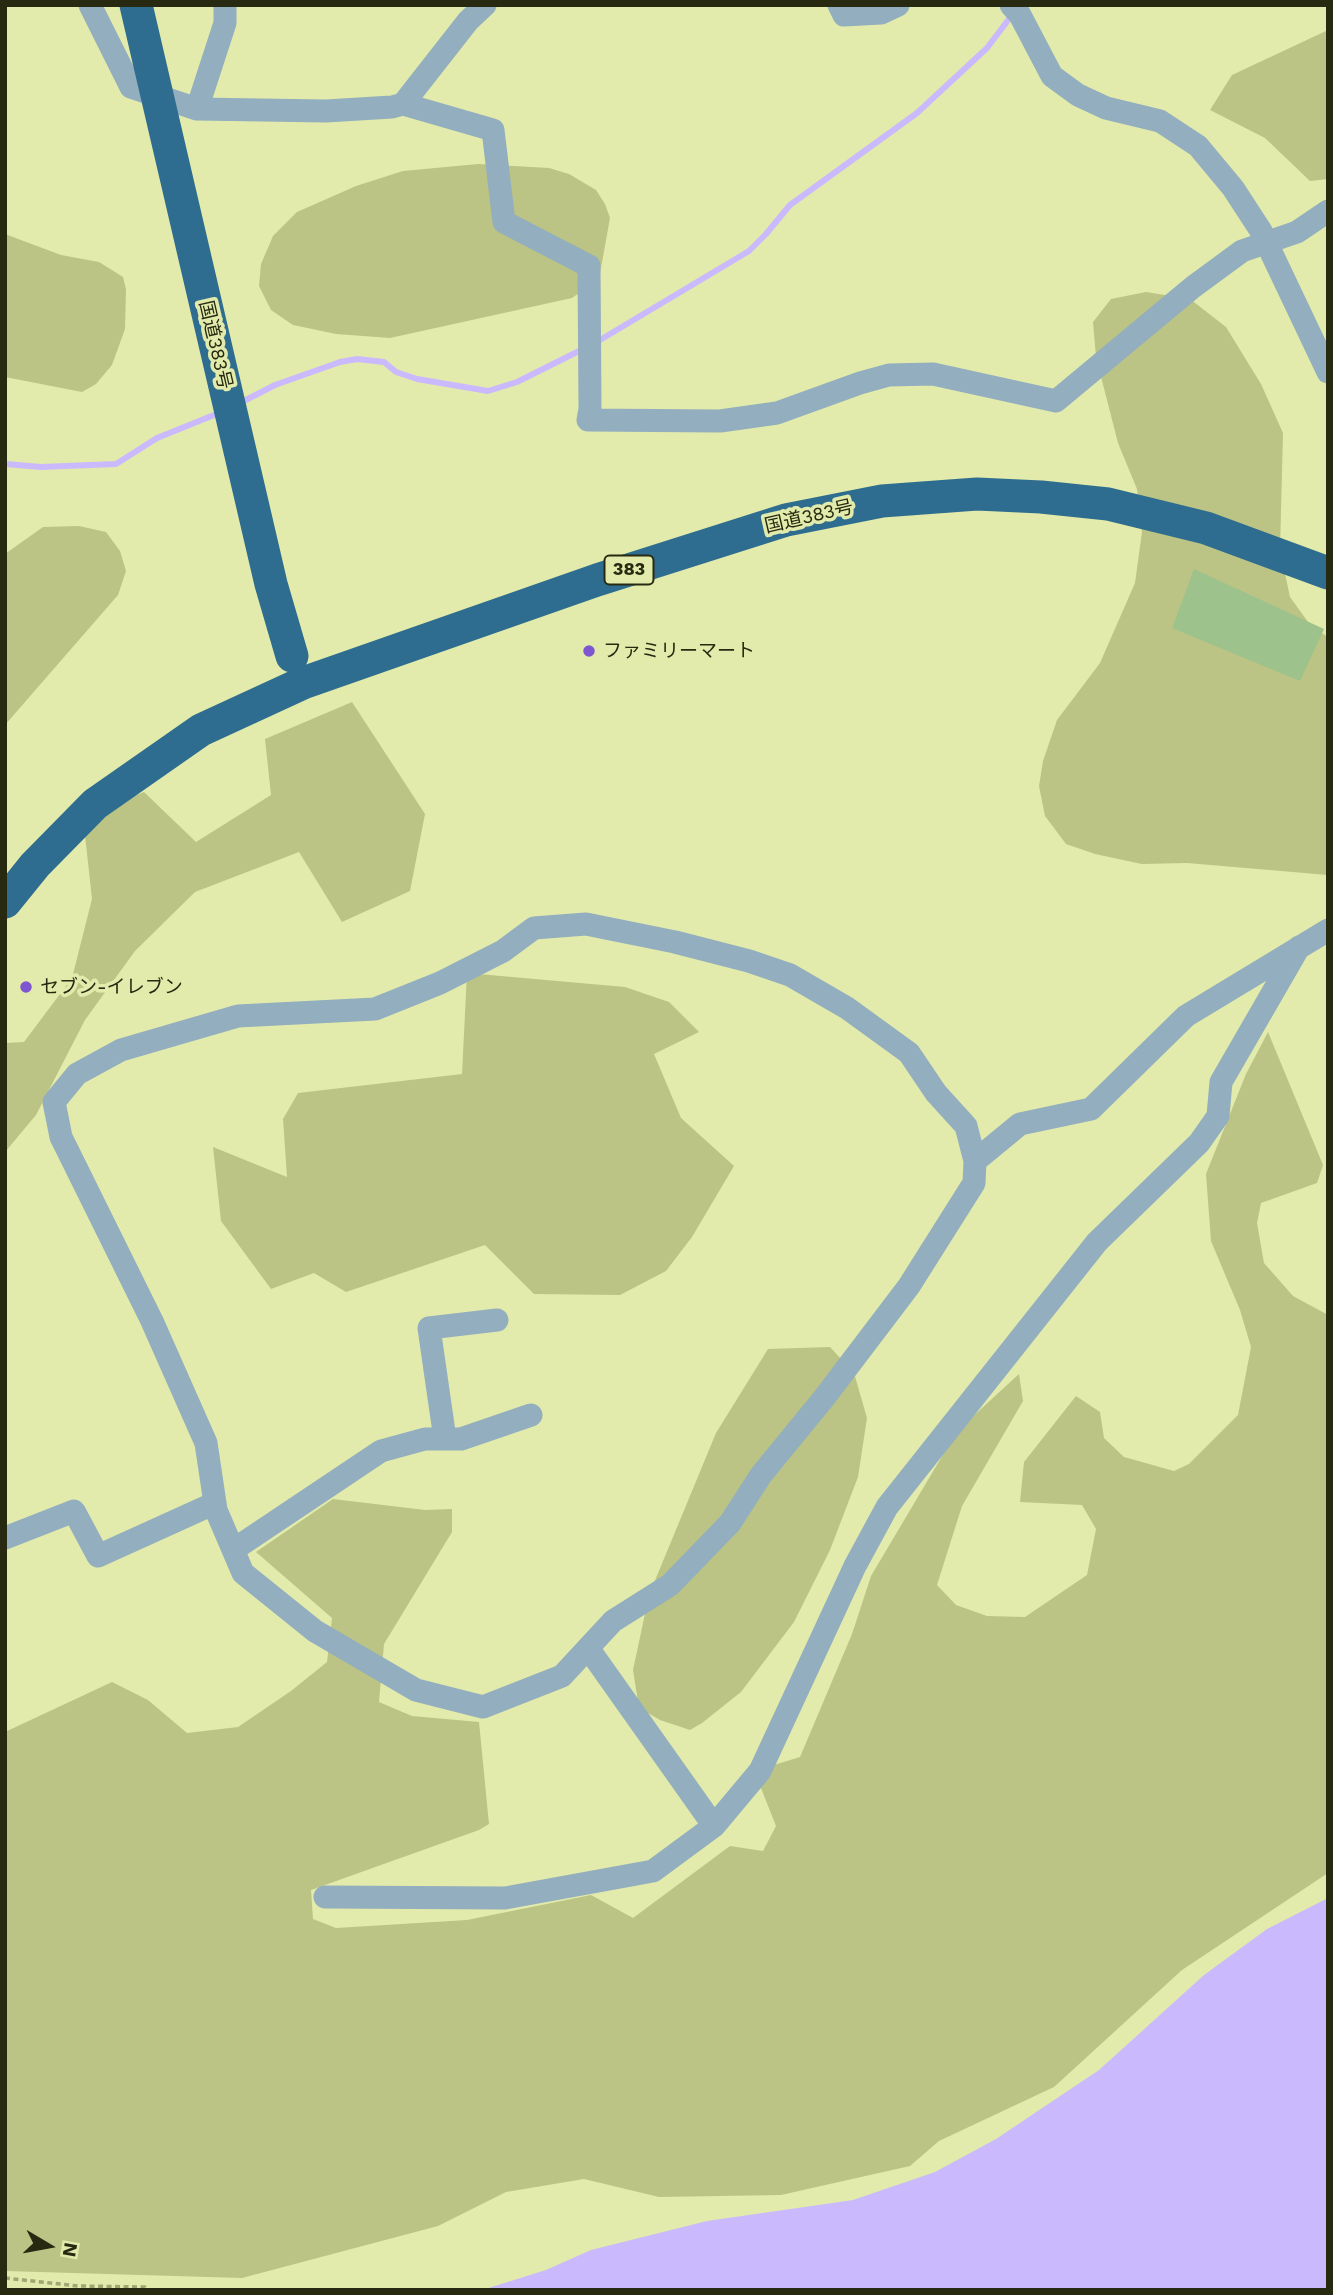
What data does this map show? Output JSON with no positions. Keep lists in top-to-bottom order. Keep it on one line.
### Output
{"streets":{"highway":["国道383号","383"]},"places":["ファミリーマート","セブン-イレブン"],"north":"right"}
